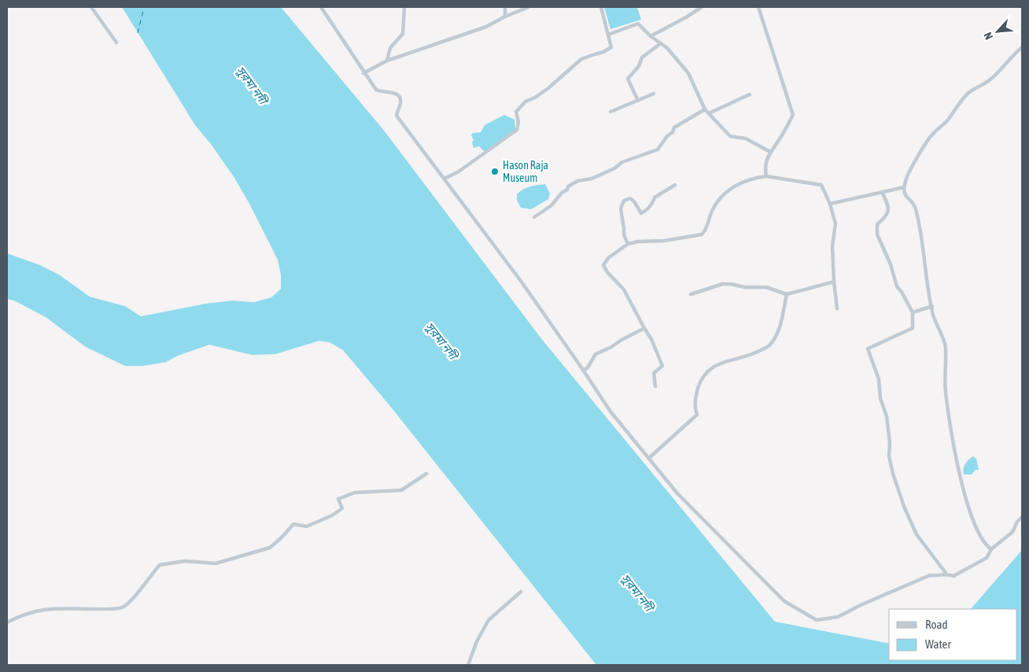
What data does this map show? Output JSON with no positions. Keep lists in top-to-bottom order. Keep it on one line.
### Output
{"water":["সুরমা নদী"],"places":["Hason Raja Museum"],"legend":["Road","Water"],"north":"bottom left"}
